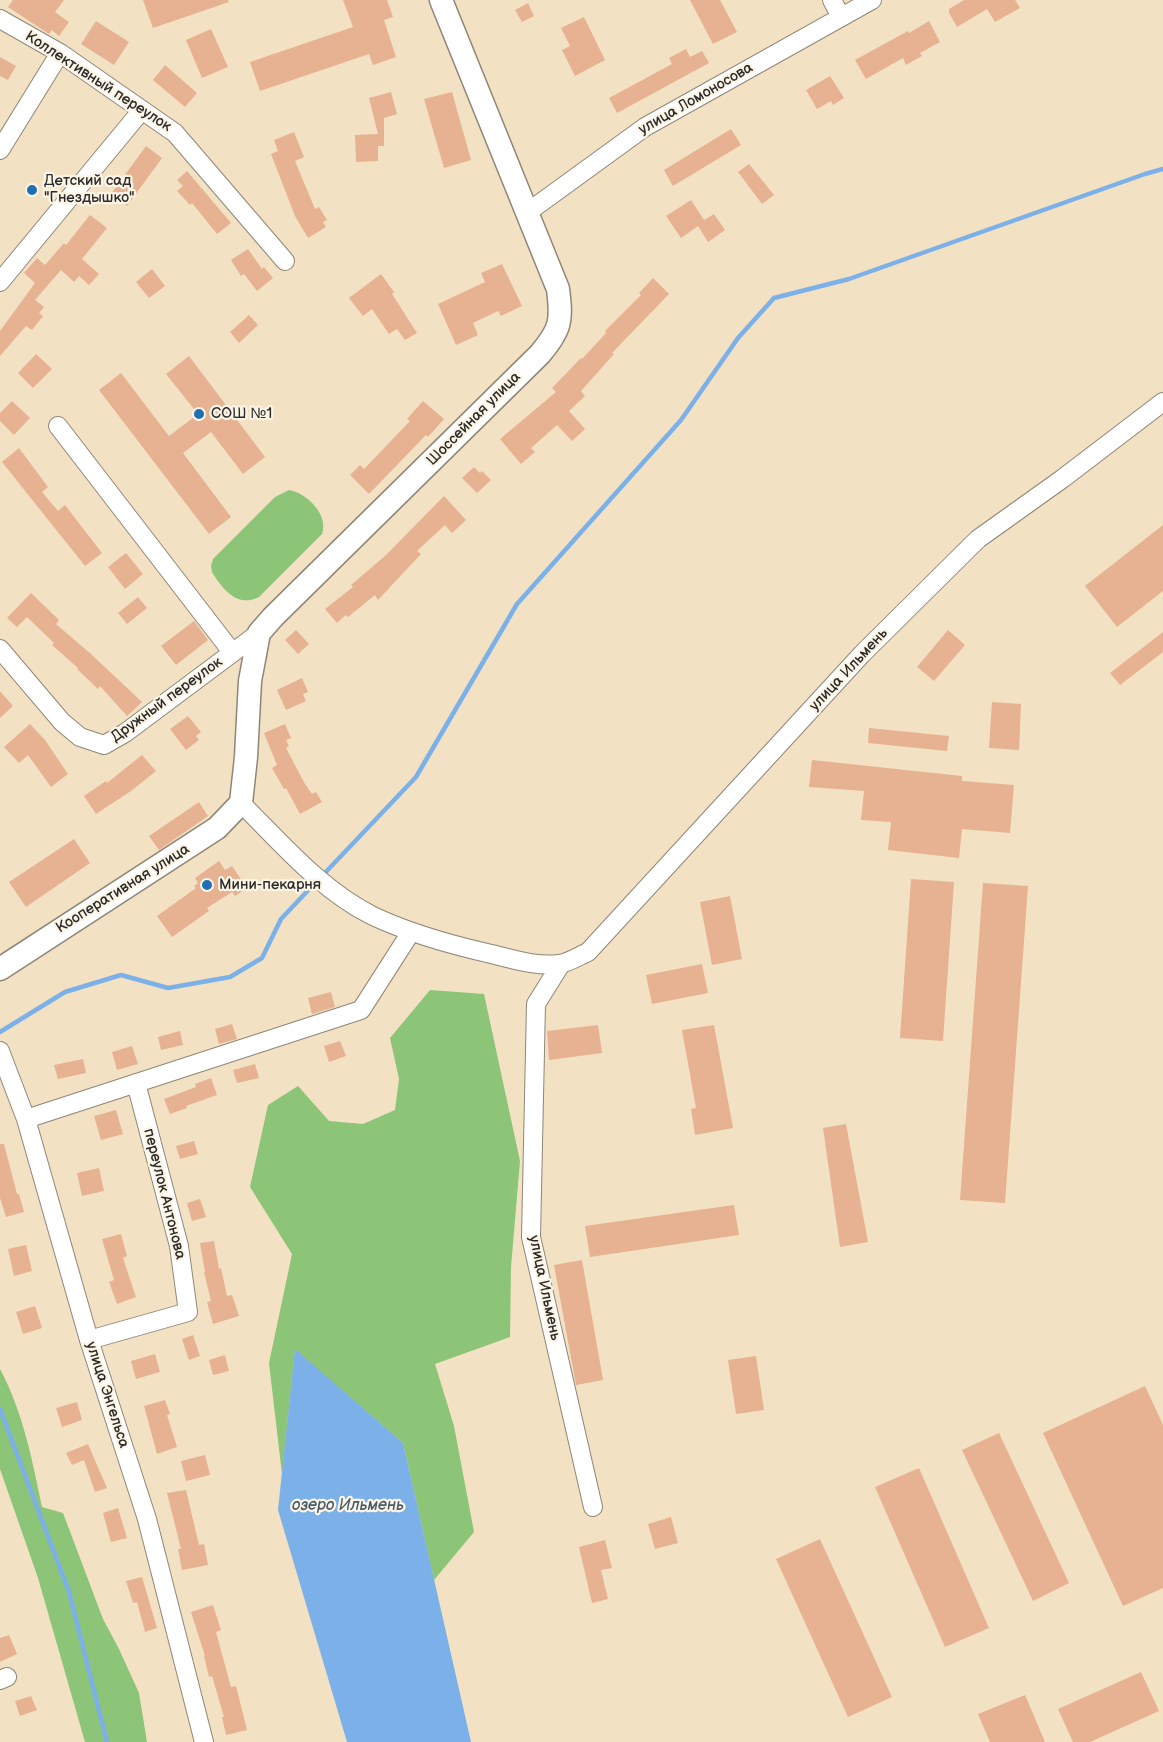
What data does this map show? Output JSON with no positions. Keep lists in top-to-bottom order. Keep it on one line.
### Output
{"streets":{"street":["Коллективный переулок","улица Ломоносова","Шоссейная улица","улица Ильмень","Дружный переулок","Кооперативная улица","переулок Антонова","улица Энгельса"]},"crossings":[["улица Ломоносова","Шоссейная улица"],["Шоссейная улица","Дружный переулок"],["улица Ильмень","Кооперативная улица"],["переулок Антонова","улица Энгельса"]],"water":["озеро Ильмень"],"places":["Детский сад \"Гнездышко\"","СОШ №1","Мини-пекарня"]}
